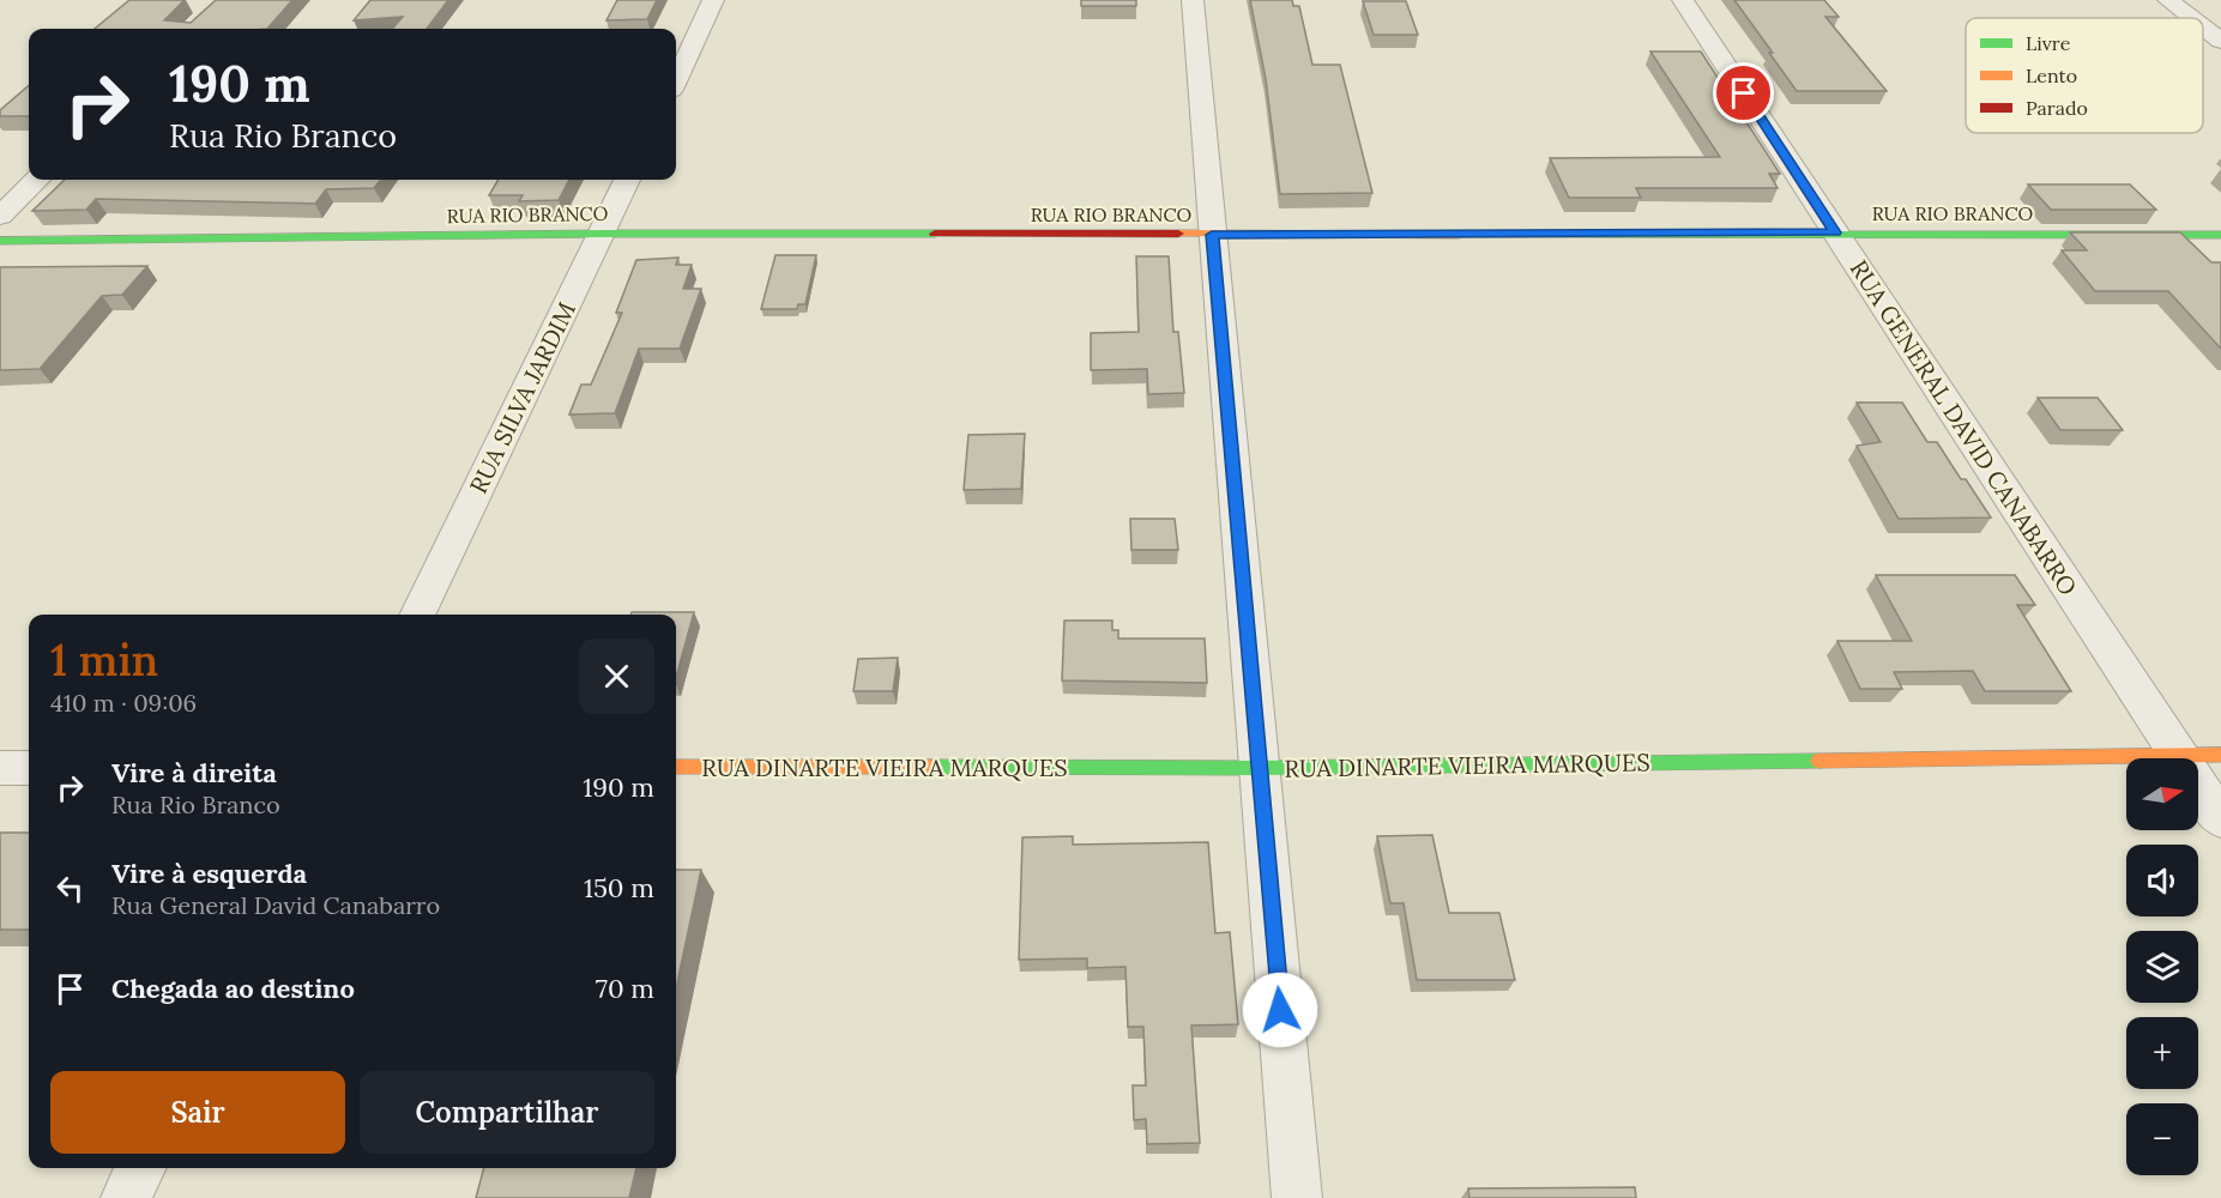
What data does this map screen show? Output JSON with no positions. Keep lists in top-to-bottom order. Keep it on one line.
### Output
{"streets":{"street":["RUA RIO BRANCO","RUA SILVA JARDIM","RUA GENERAL DAVID CANABARRO","RUA DINARTE VIEIRA MARQUES"]},"crossings":[["RUA RIO BRANCO","RUA SILVA JARDIM"],["RUA RIO BRANCO","RUA GENERAL DAVID CANABARRO"],["RUA GENERAL DAVID CANABARRO","RUA DINARTE VIEIRA MARQUES"]],"legend":["Livre","Lento","Parado"],"north":"right","page":{"turn":["190 m","Rua Rio Branco"],"heading":["1 min","410 m · 09:06"],"list":[{"name":"Vire à direita","note":"Rua Rio Branco","value":"190 m"},{"name":"Vire à esquerda","note":"Rua General David Canabarro","value":"150 m"},{"name":"Chegada ao destino","value":"70 m"}],"map_buttons":["+","−"],"buttons":["Sair","Compartilhar"]}}
